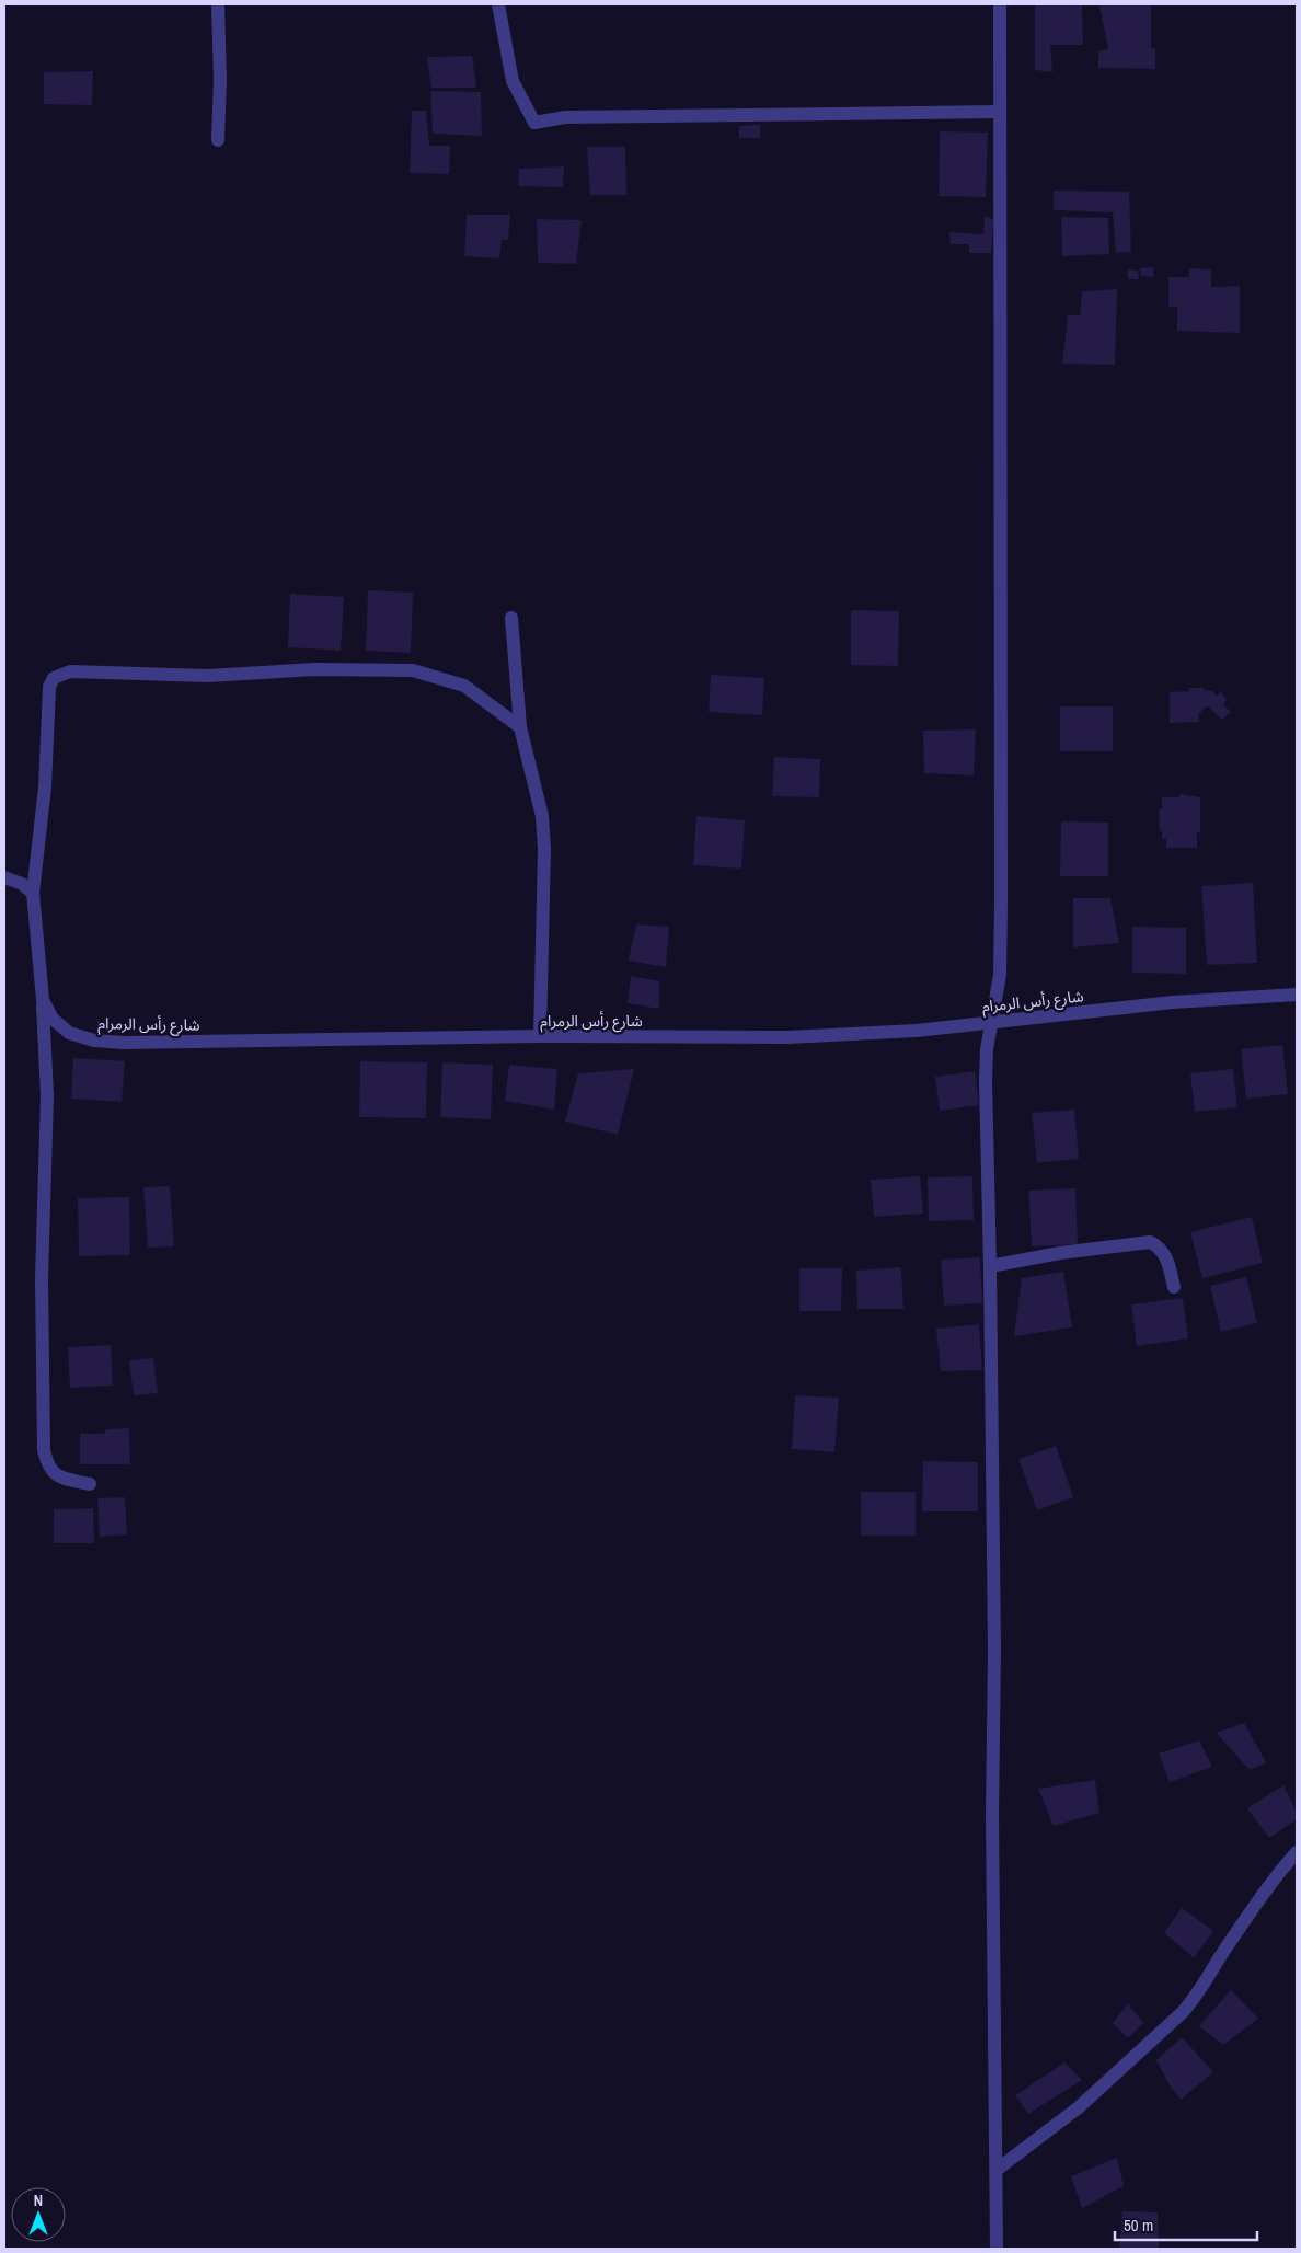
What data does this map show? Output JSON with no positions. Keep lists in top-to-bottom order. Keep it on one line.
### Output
{"streets":{"street":["شارع رأس الرمرام"]},"scale_bar":"50 m","north":"top"}
